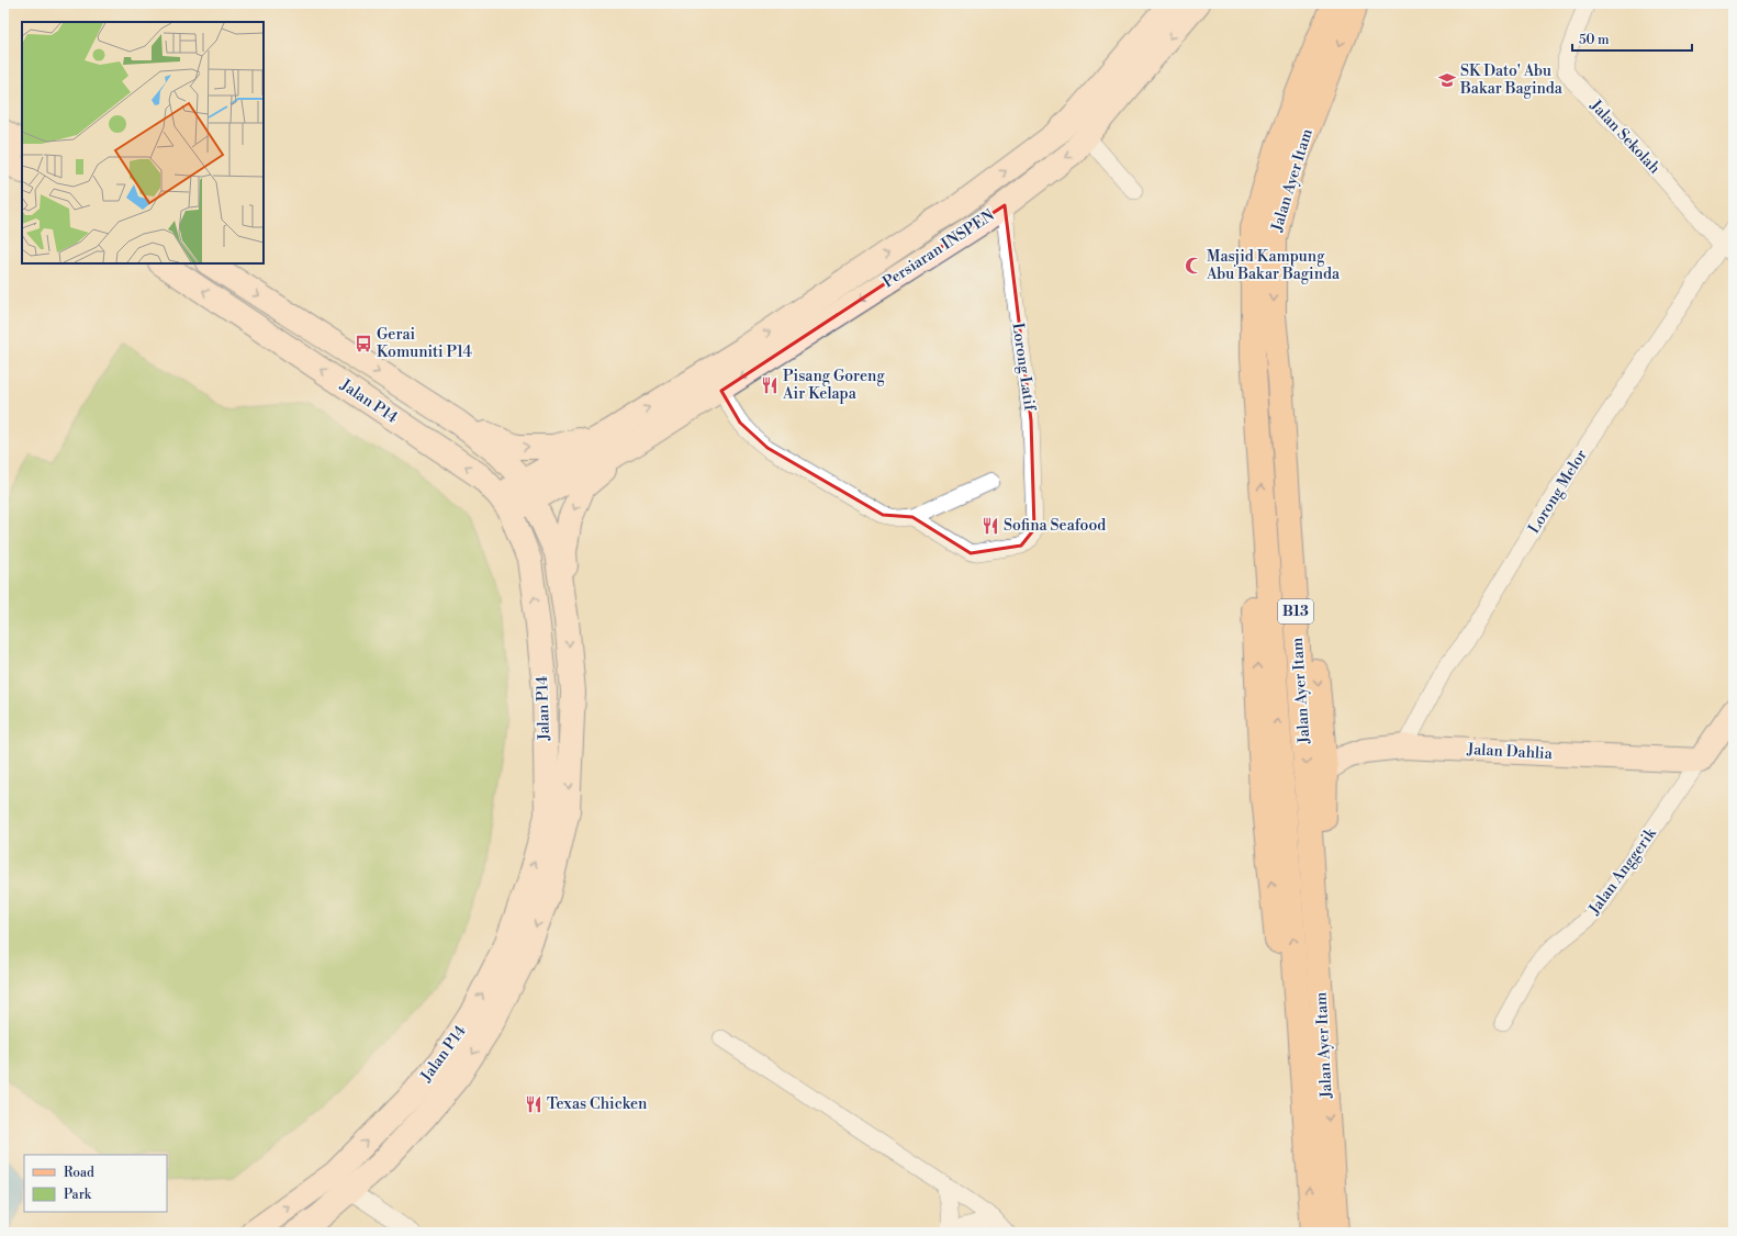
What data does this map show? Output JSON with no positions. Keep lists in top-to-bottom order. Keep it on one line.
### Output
{"streets":{"main road":["Jalan Ayer Itam","Persiaran INSPEN","Jalan P14","B13","Jalan Dahlia","Jalan Anggerik"],"street":["Jalan Sekolah","Lorong Latif","Lorong Melor"]},"crossings":[["Jalan Sekolah","Lorong Melor"],["Persiaran INSPEN","Lorong Latif"],["Lorong Melor","Jalan Dahlia"],["Jalan Dahlia","Jalan Anggerik"]],"places":{"school or university":["SK Dato' Abu Bakar Baginda"],"mosque":["Masjid Kampung Abu Bakar Baginda"],"bus stop":["Gerai Komuniti P14"],"restaurant":["Pisang Goreng Air Kelapa","Sofina Seafood","Texas Chicken"]},"legend":["Road","Park"],"scale_bar":"50 m"}
